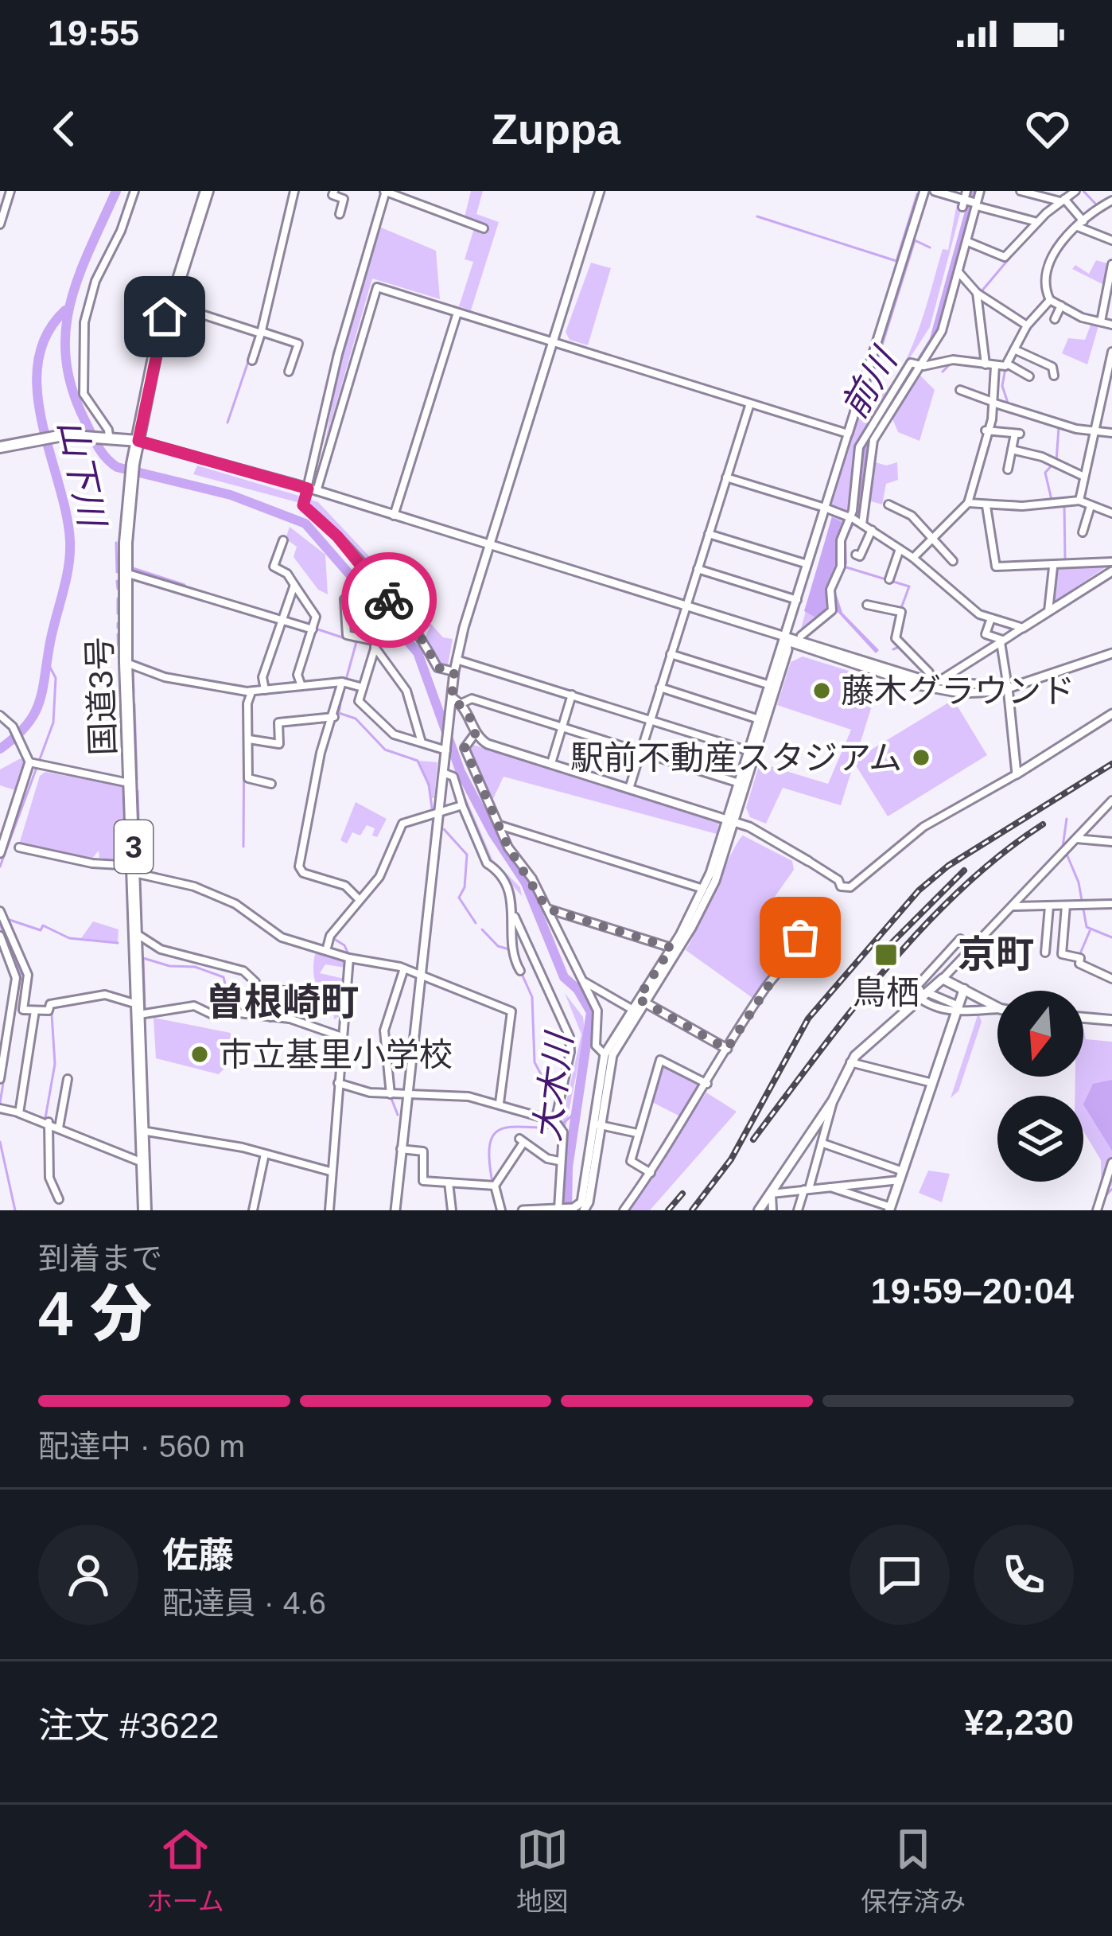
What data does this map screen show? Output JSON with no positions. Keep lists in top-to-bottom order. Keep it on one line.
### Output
{"streets":{"highway":["国道3号","3"]},"districts":["京町","曽根崎町"],"water":["前川","山下川","大木川"],"places":{"other":["藤木グラウンド","駅前不動産スタジアム","市立基里小学校"],"transit":["鳥栖"]},"north":"bottom","page":{"status":"19:55","header":"Zuppa","heading":["4 分","到着まで","19:59–20:04"],"panel":["佐藤","配達員 · 4.6","注文 #3622","¥2,230"],"bar":"配達中 · 560 m","tabs":["ホーム","地図","保存済み"]}}
